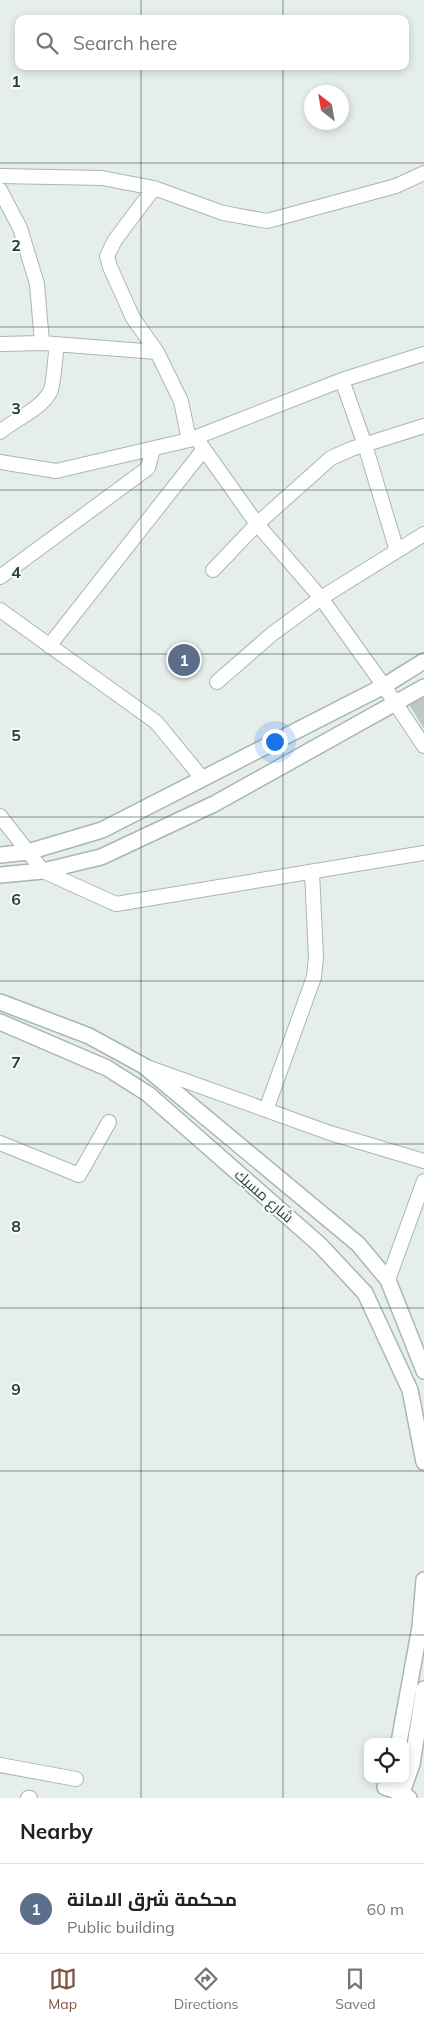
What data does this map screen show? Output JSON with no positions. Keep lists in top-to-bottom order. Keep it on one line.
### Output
{"streets":{"street":["شارع مسيك"]},"north":"top left","page":{"search":"Search here","pins":"1","heading":"Nearby","list":[{"mark":"1","name":"محكمة شرق الامانة","note":"Public building","value":"60 m"}],"nav":["Map","Directions","Saved"]},"grid":{"rows":["1","2","3","4","5","6","7","8","9"]}}
